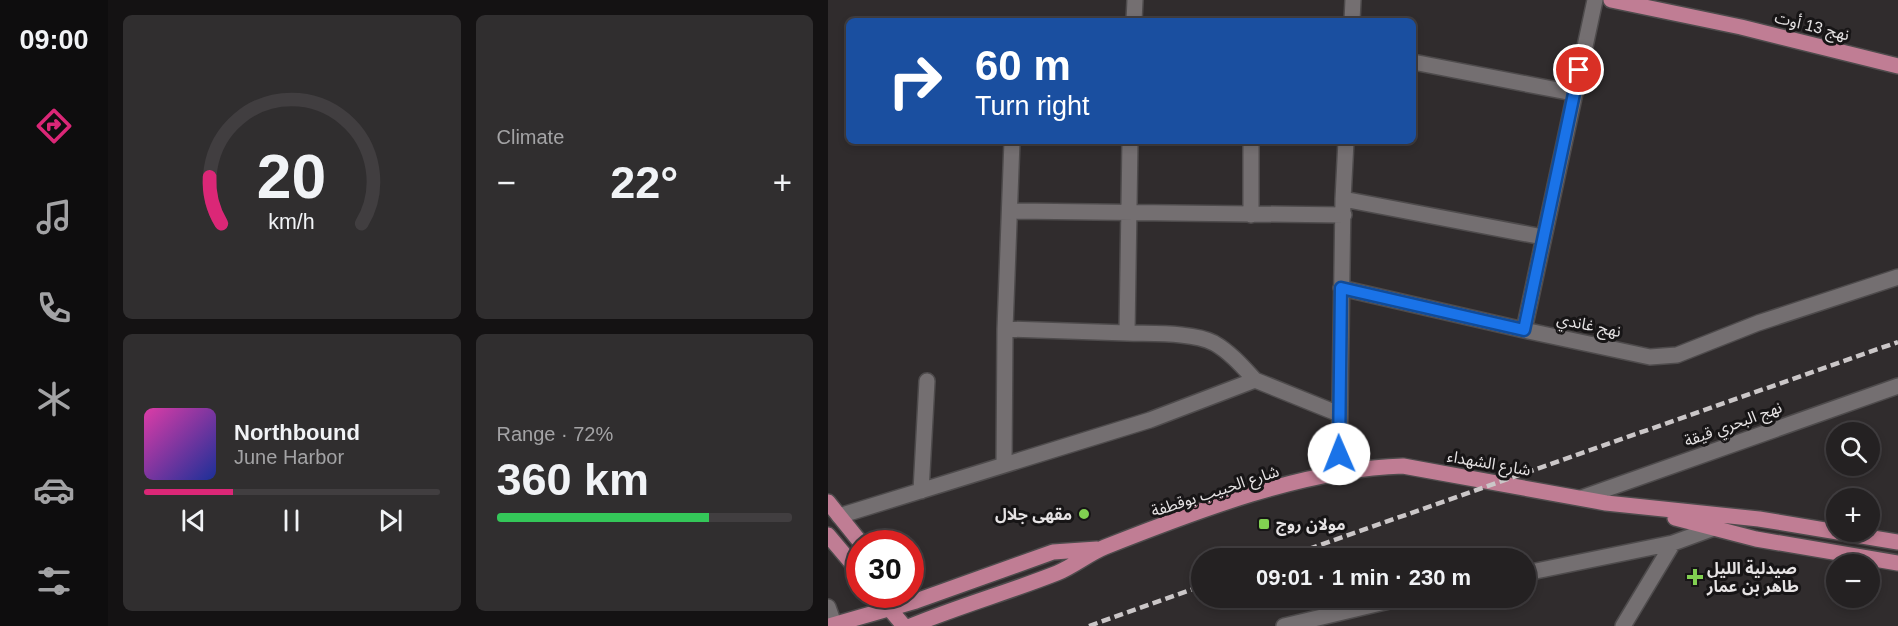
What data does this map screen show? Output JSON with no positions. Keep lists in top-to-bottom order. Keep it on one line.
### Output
{"streets":{"main road":["نهج 13 أوت","شارع الشهداء","شارع الحبيب بوقطفة"],"street":["نهج غاندي","نهج البحري قيقة"]},"crossings":[["نهج البحري قيقة","شارع الشهداء"],["شارع الشهداء","شارع الحبيب بوقطفة"]],"places":{"other":["مقهى جلال"],"transit":["مولان روج"],"health":["صيدلية الليل طاهر بن عمار"]},"page":{"tabs":"09:00","tile":["Climate",["Range · 72%","360 km"]],"turn":["60 m","Turn right"],"heat":["−","22°","+"],"song":["Northbound","June Harbor"],"map_buttons":["+","−"],"limit":"30","trip":"09:01 · 1 min · 230 m","gauge":["20","km/h"]}}
